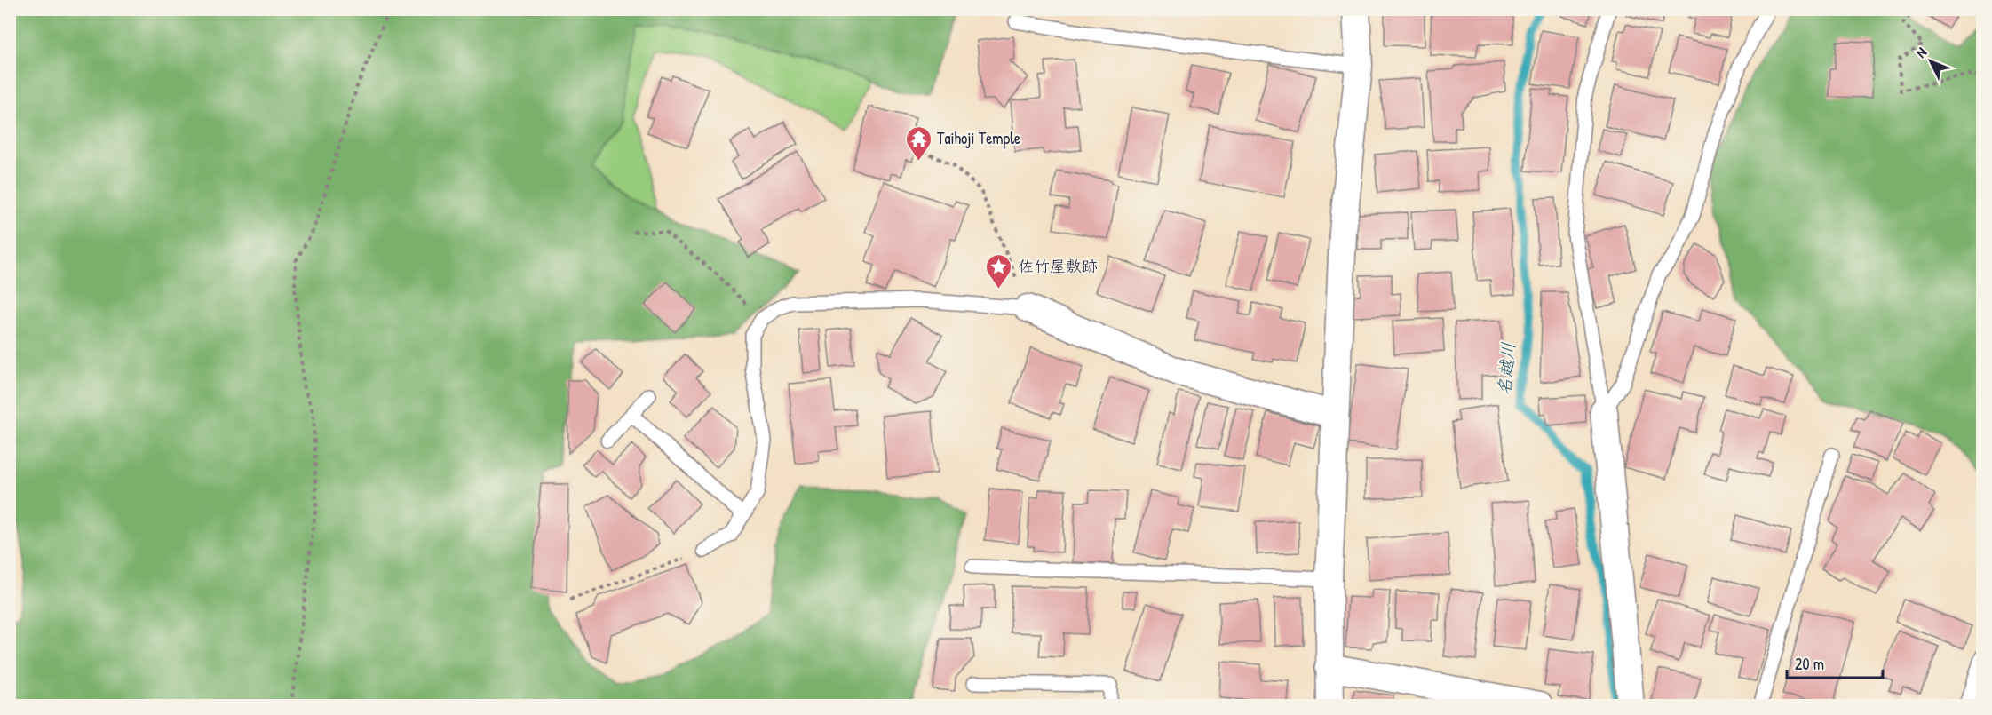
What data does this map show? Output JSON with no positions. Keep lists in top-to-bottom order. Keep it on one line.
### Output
{"water":["名越川"],"places":{"temple":["Taihoji Temple"],"place":["佐竹屋敷跡"]},"scale_bar":"20 m","north":"top left"}
